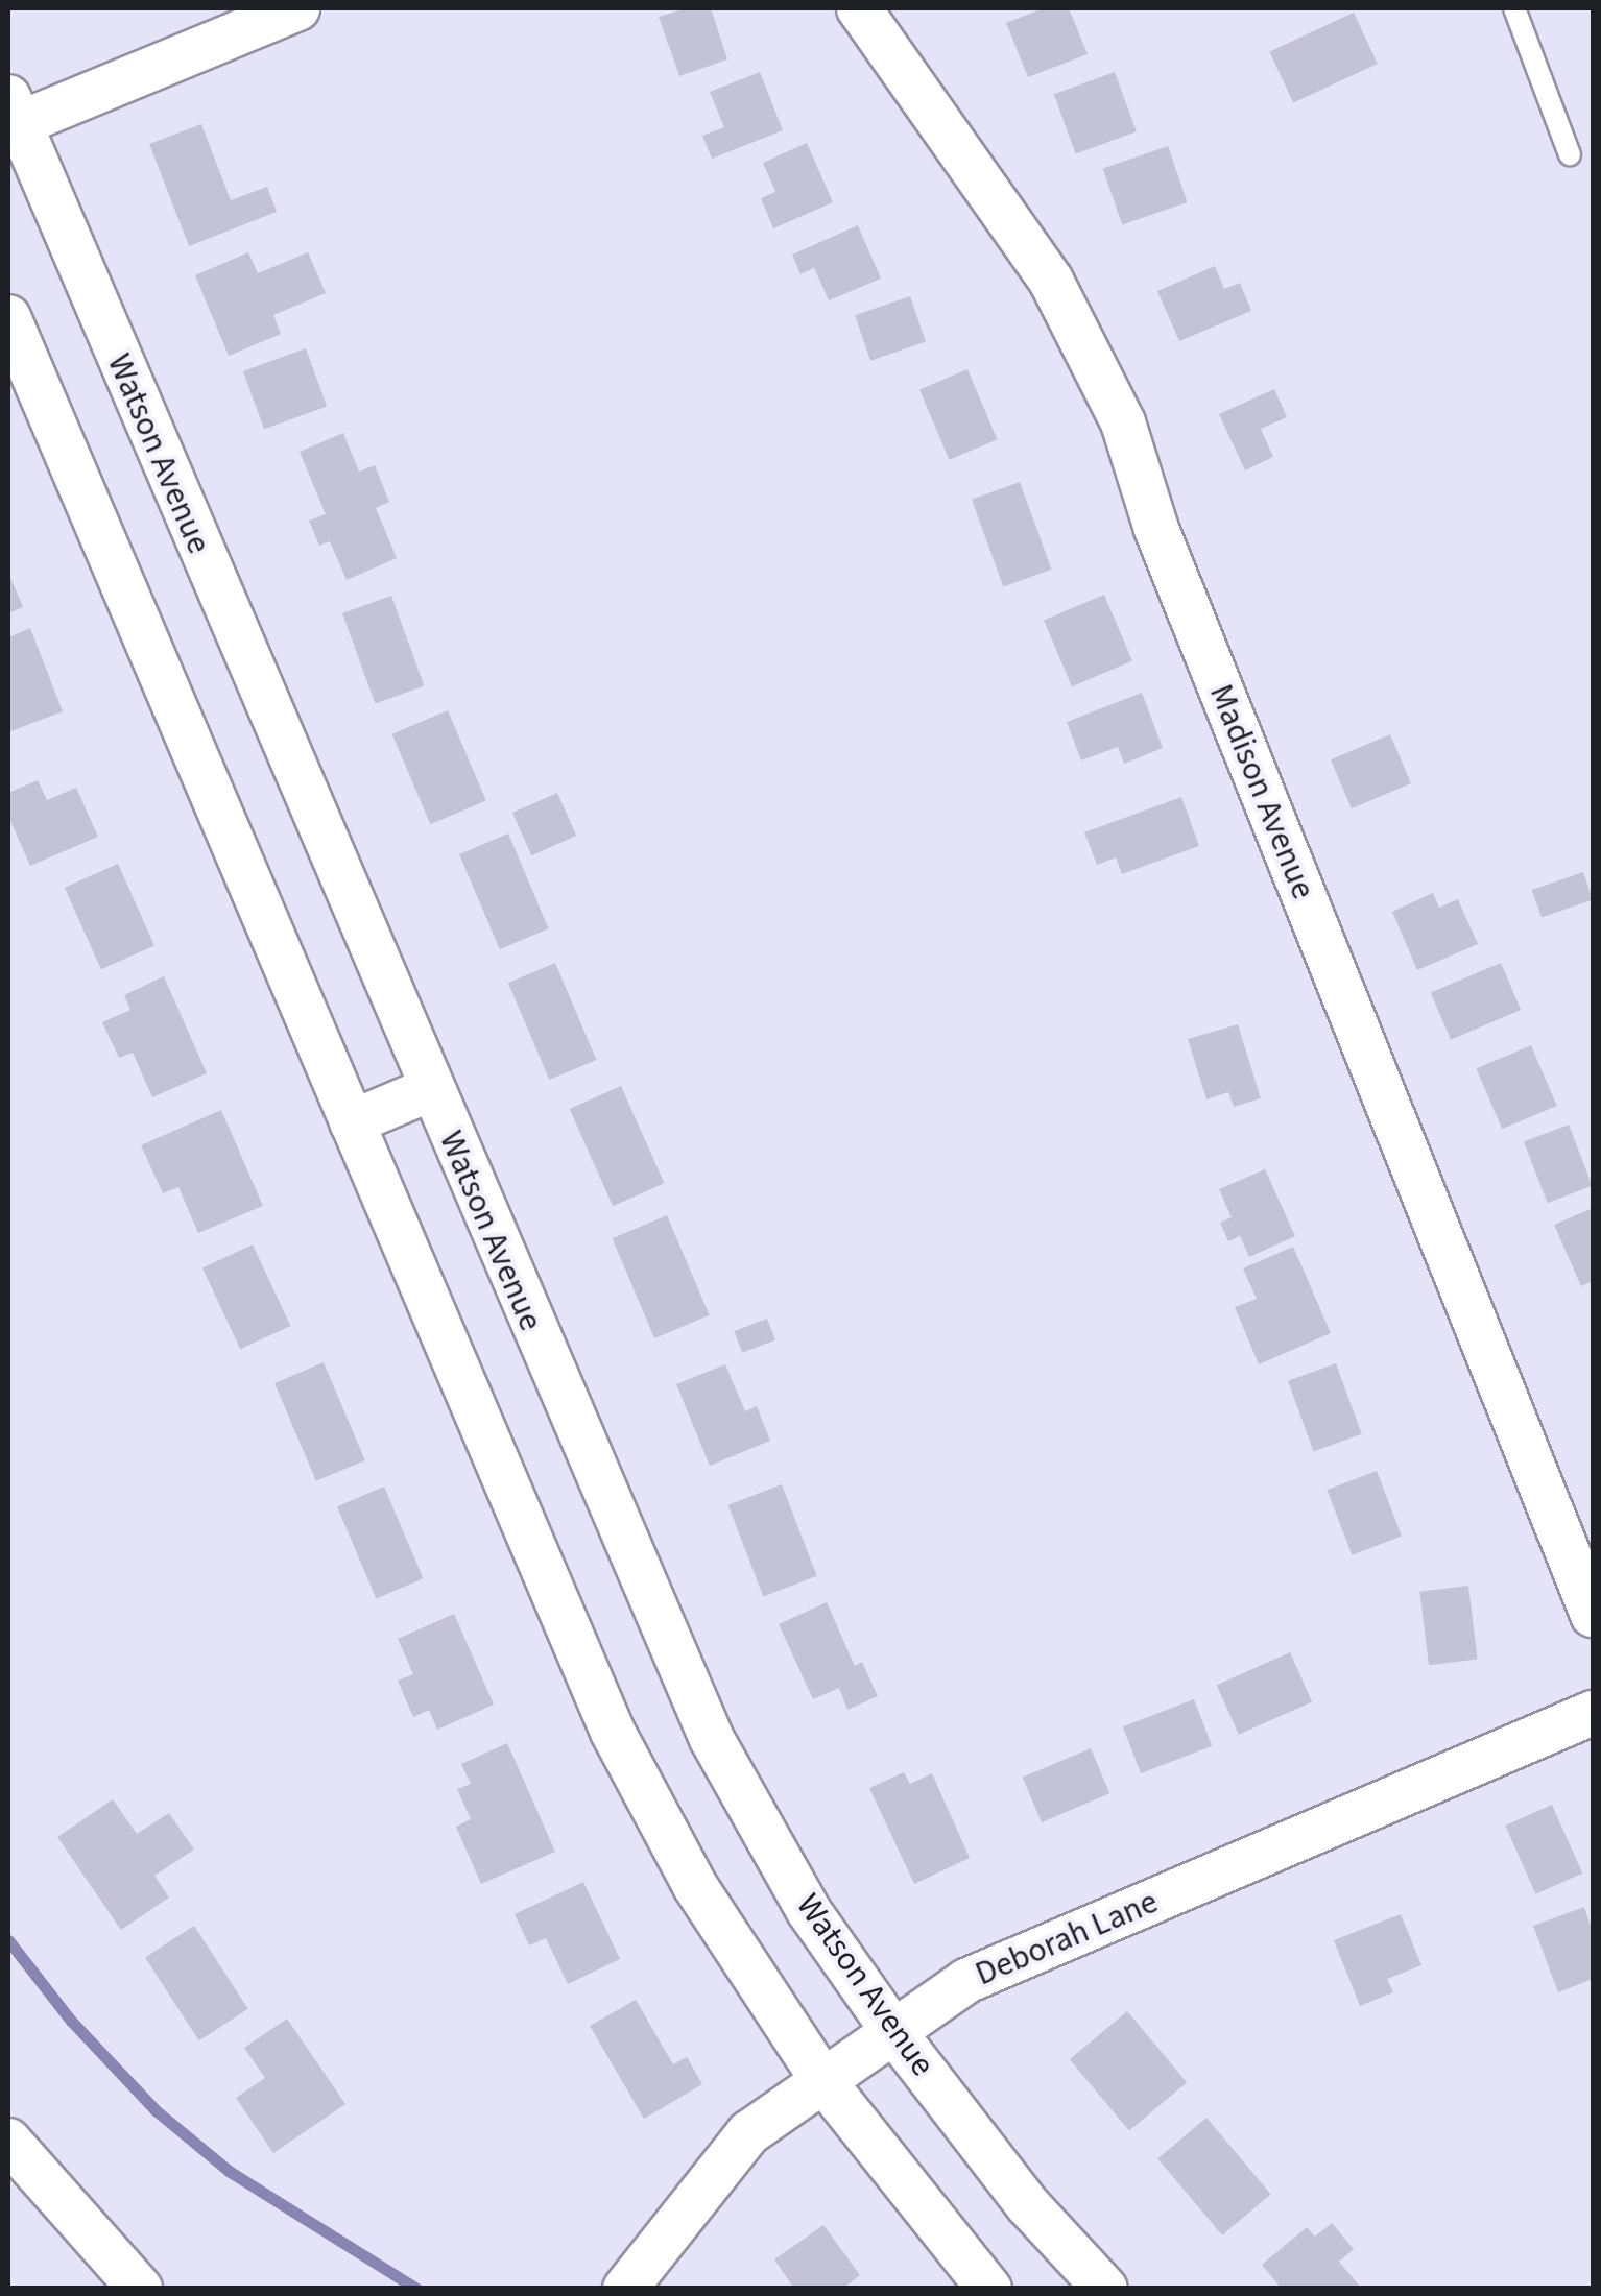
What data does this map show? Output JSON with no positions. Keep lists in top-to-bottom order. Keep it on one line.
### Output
{"streets":{"street":["Watson Avenue","Madison Avenue","Deborah Lane"]},"crossings":[["Watson Avenue","Deborah Lane"]]}
